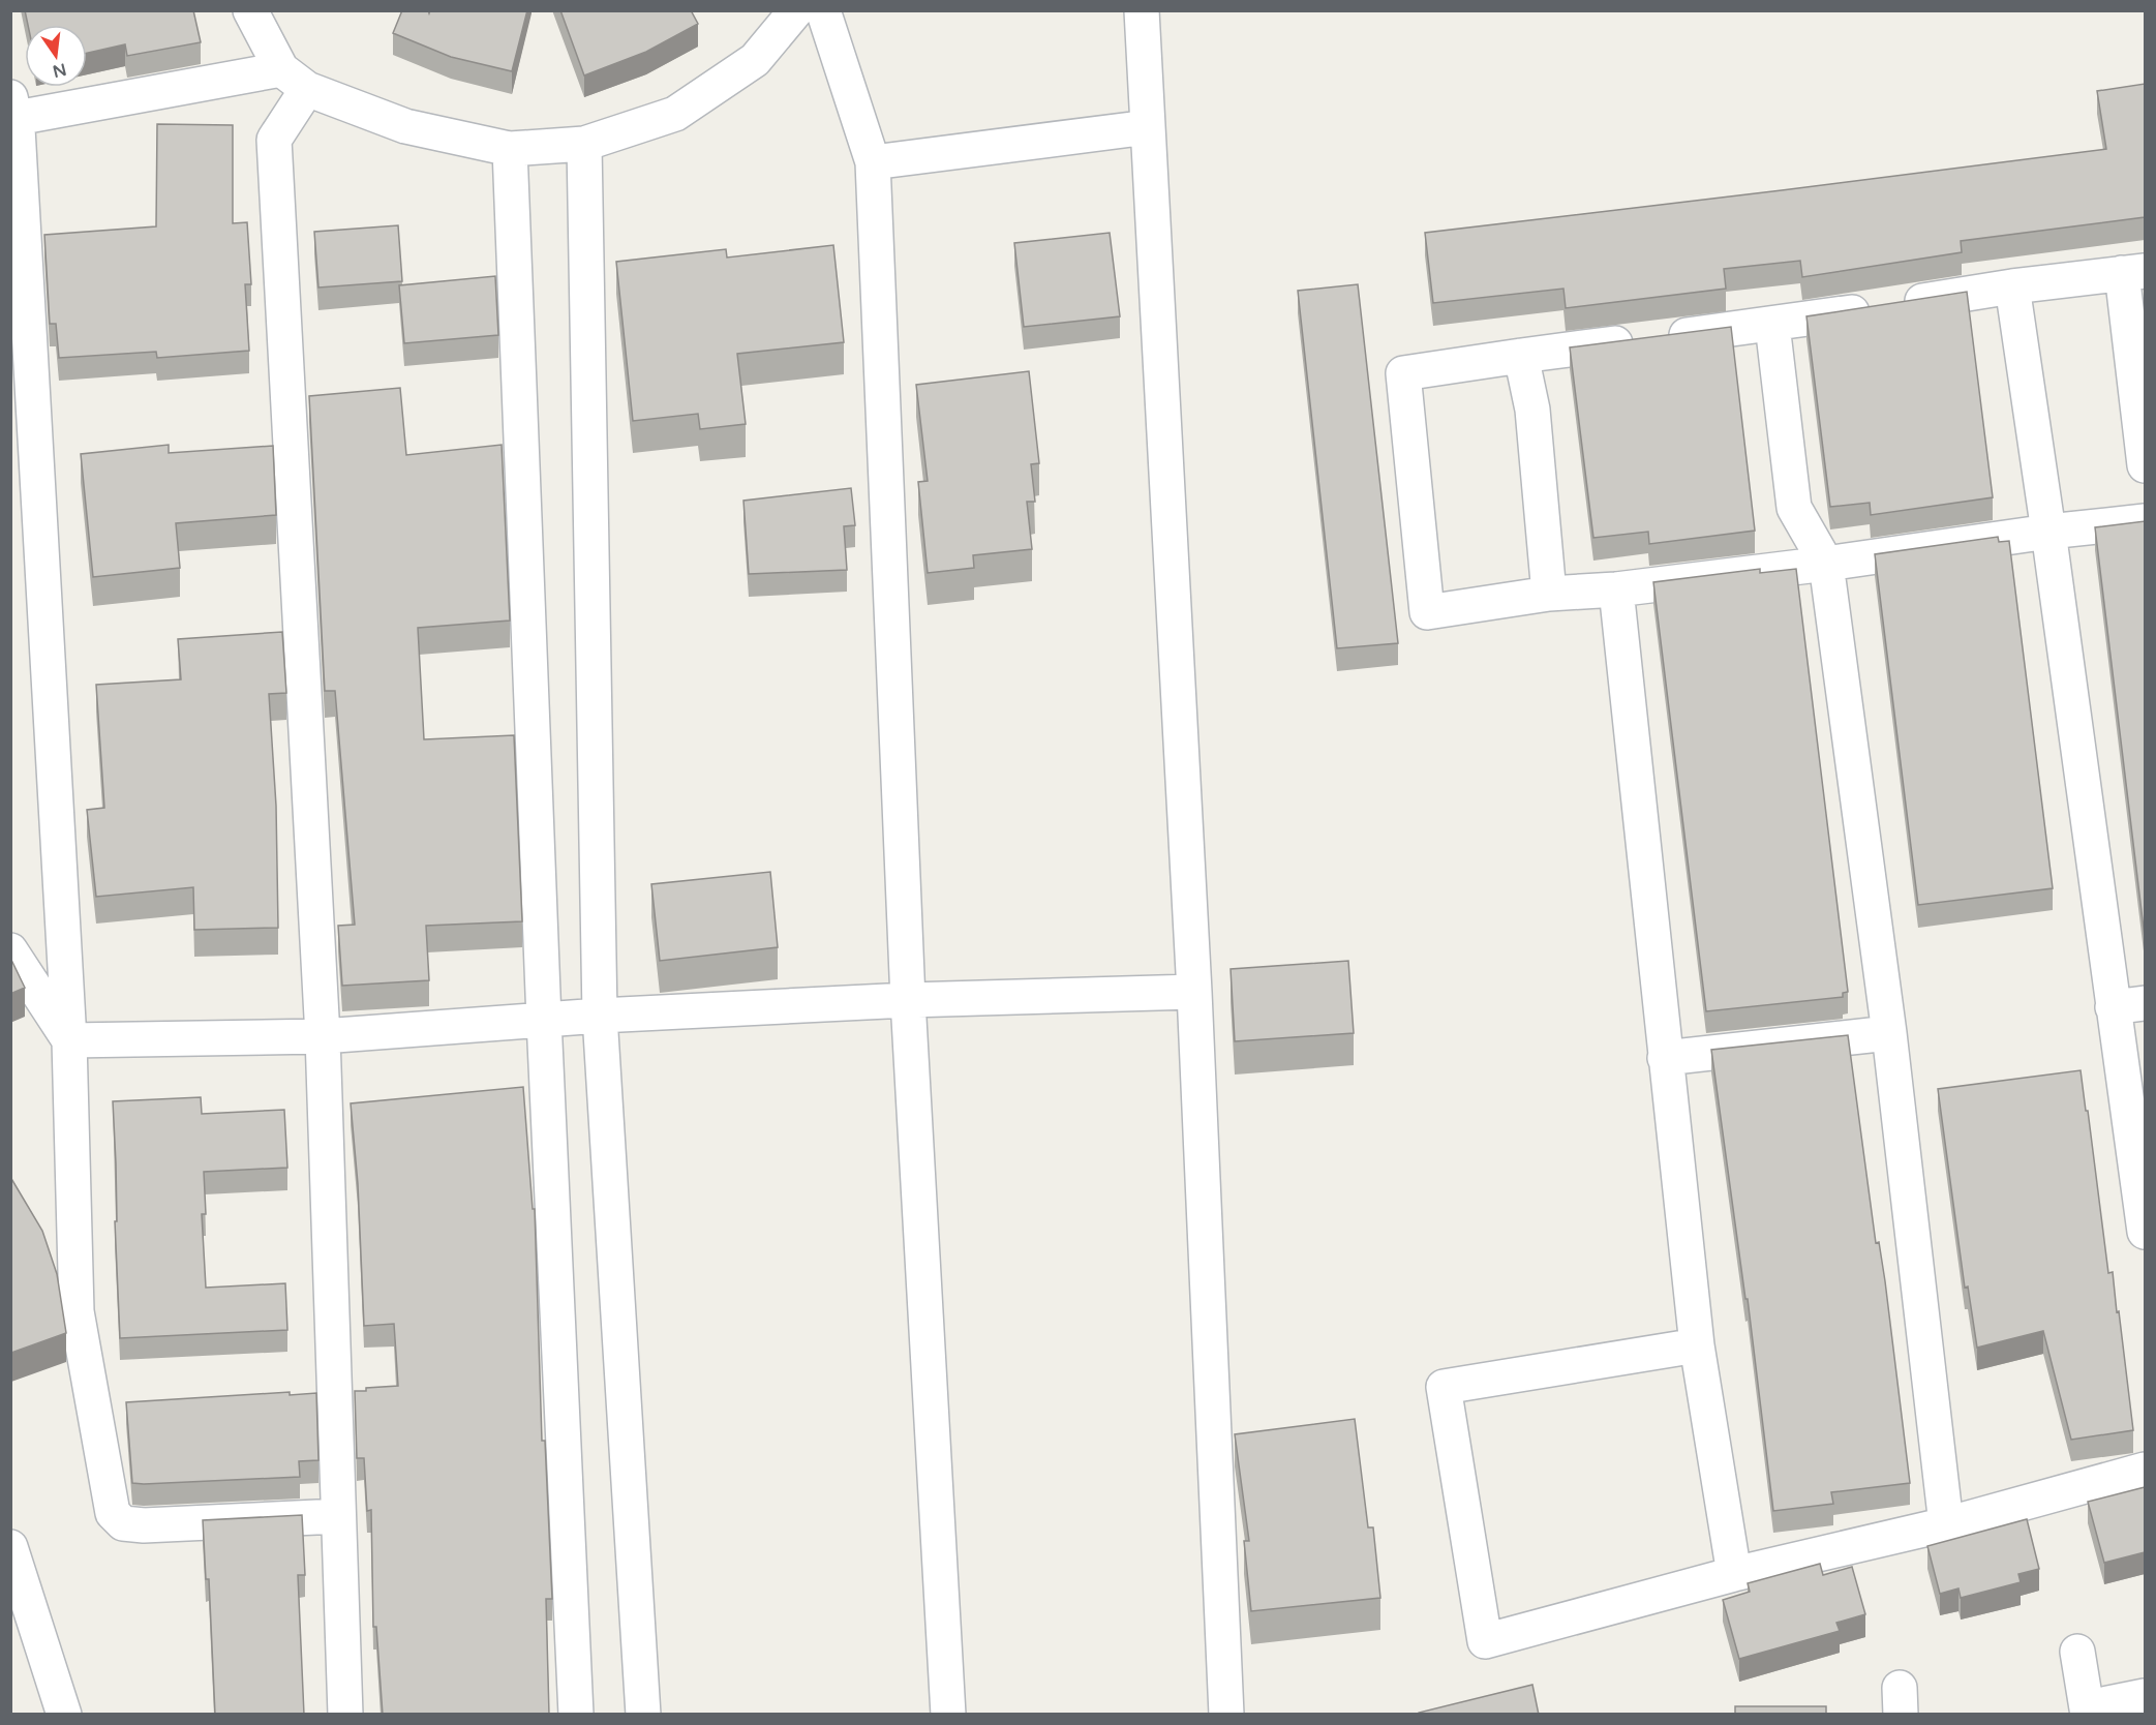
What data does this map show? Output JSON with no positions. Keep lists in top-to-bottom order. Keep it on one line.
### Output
{"north":"bottom"}
